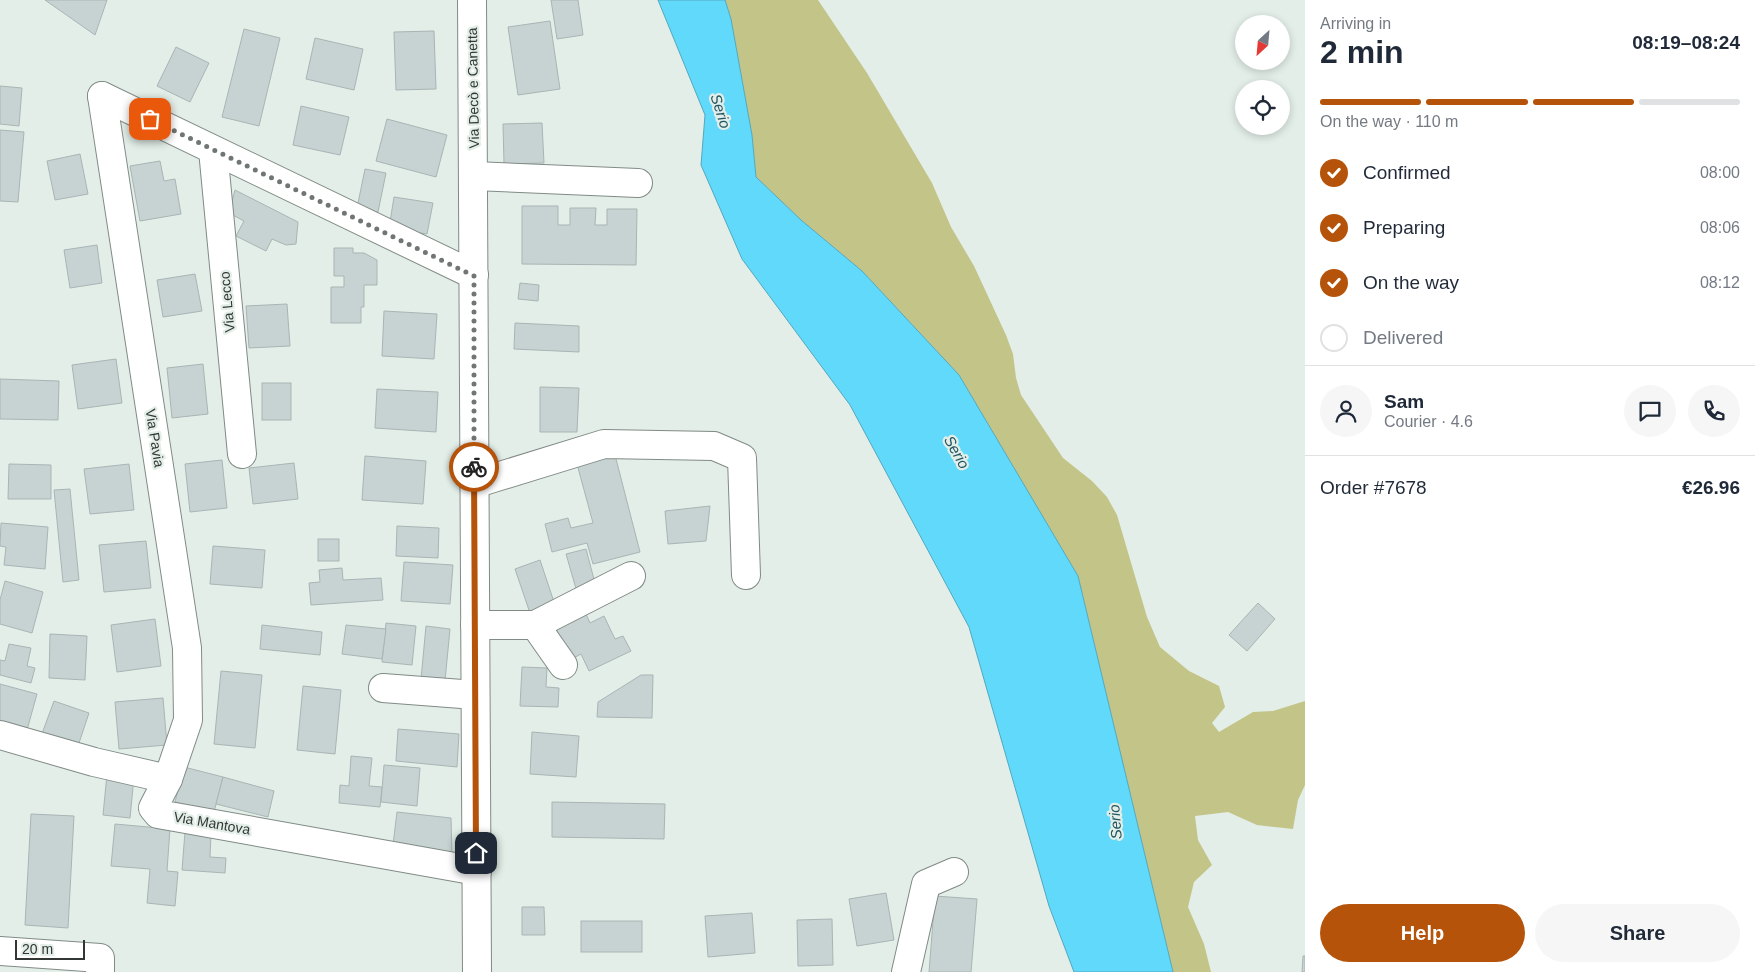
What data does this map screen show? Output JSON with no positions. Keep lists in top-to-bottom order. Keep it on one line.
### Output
{"streets":{"street":["Via Decò e Canetta","Via Lecco","Via Pavia","Via Mantova"]},"crossings":[["Via Decò e Canetta","Via Mantova"],["Via Lecco","Via Pavia"],["Via Pavia","Via Mantova"]],"water":["Serio"],"scale_bar":"20 m","north":"bottom left","page":{"heading":["2 min","Arriving in","08:19–08:24"],"panel":["Sam","Courier · 4.6","Order #7678","€26.96"],"bar":"On the way · 110 m","list":[["Confirmed","08:00"],["Preparing","08:06"],["On the way","08:12"],"Delivered"],"buttons":["Help","Share"],"scale":"20 m"}}
